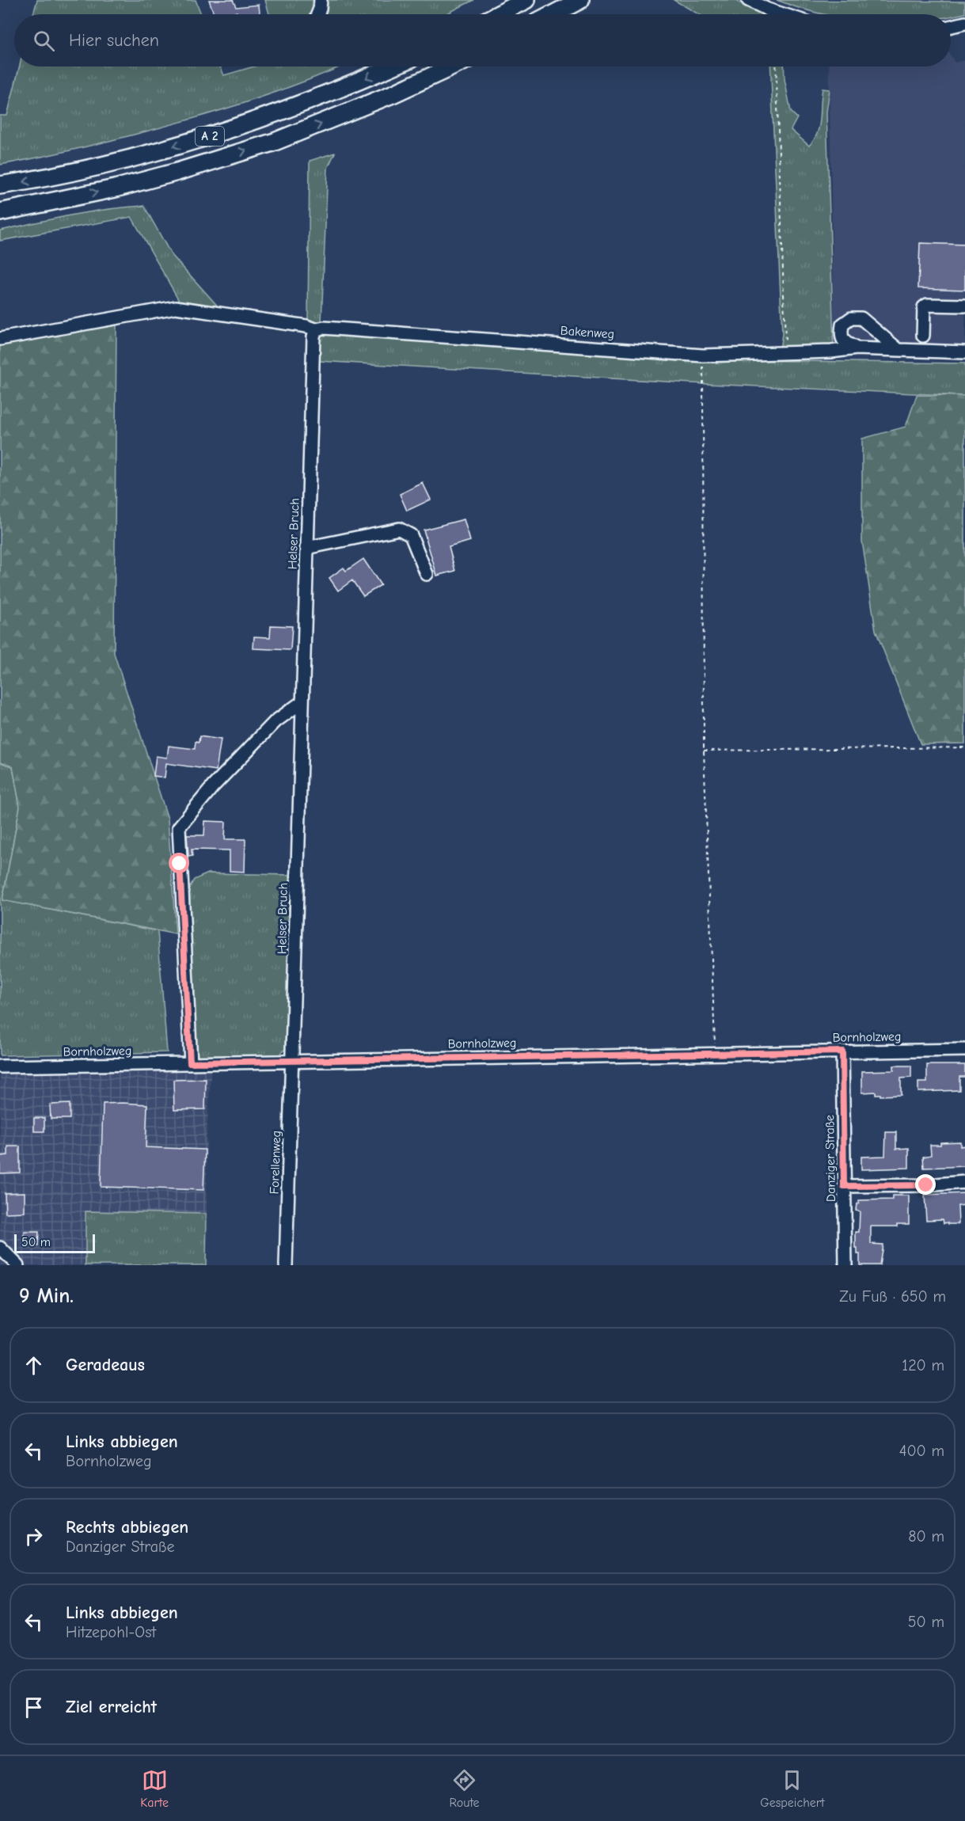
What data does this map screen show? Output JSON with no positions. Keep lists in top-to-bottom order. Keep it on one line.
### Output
{"streets":{"highway":["A 2"],"street":["Bakenweg","Helser Bruch","Bornholzweg","Danziger Straße","Forellenweg"]},"crossings":[["Bakenweg","Helser Bruch"],["Helser Bruch","Bornholzweg"],["Helser Bruch","Forellenweg"],["Bornholzweg","Danziger Straße"],["Bornholzweg","Forellenweg"]],"scale_bar":"50 m","page":{"search":"Hier suchen","scale":"50 m","heading":["9 Min.","Zu Fuß · 650 m"],"list":[["Geradeaus","120 m"],["Links abbiegen","Bornholzweg","400 m"],["Rechts abbiegen","Danziger Straße","80 m"],["Links abbiegen","Hitzepohl-Ost","50 m"],"Ziel erreicht"],"nav":["Karte","Route","Gespeichert"]}}
